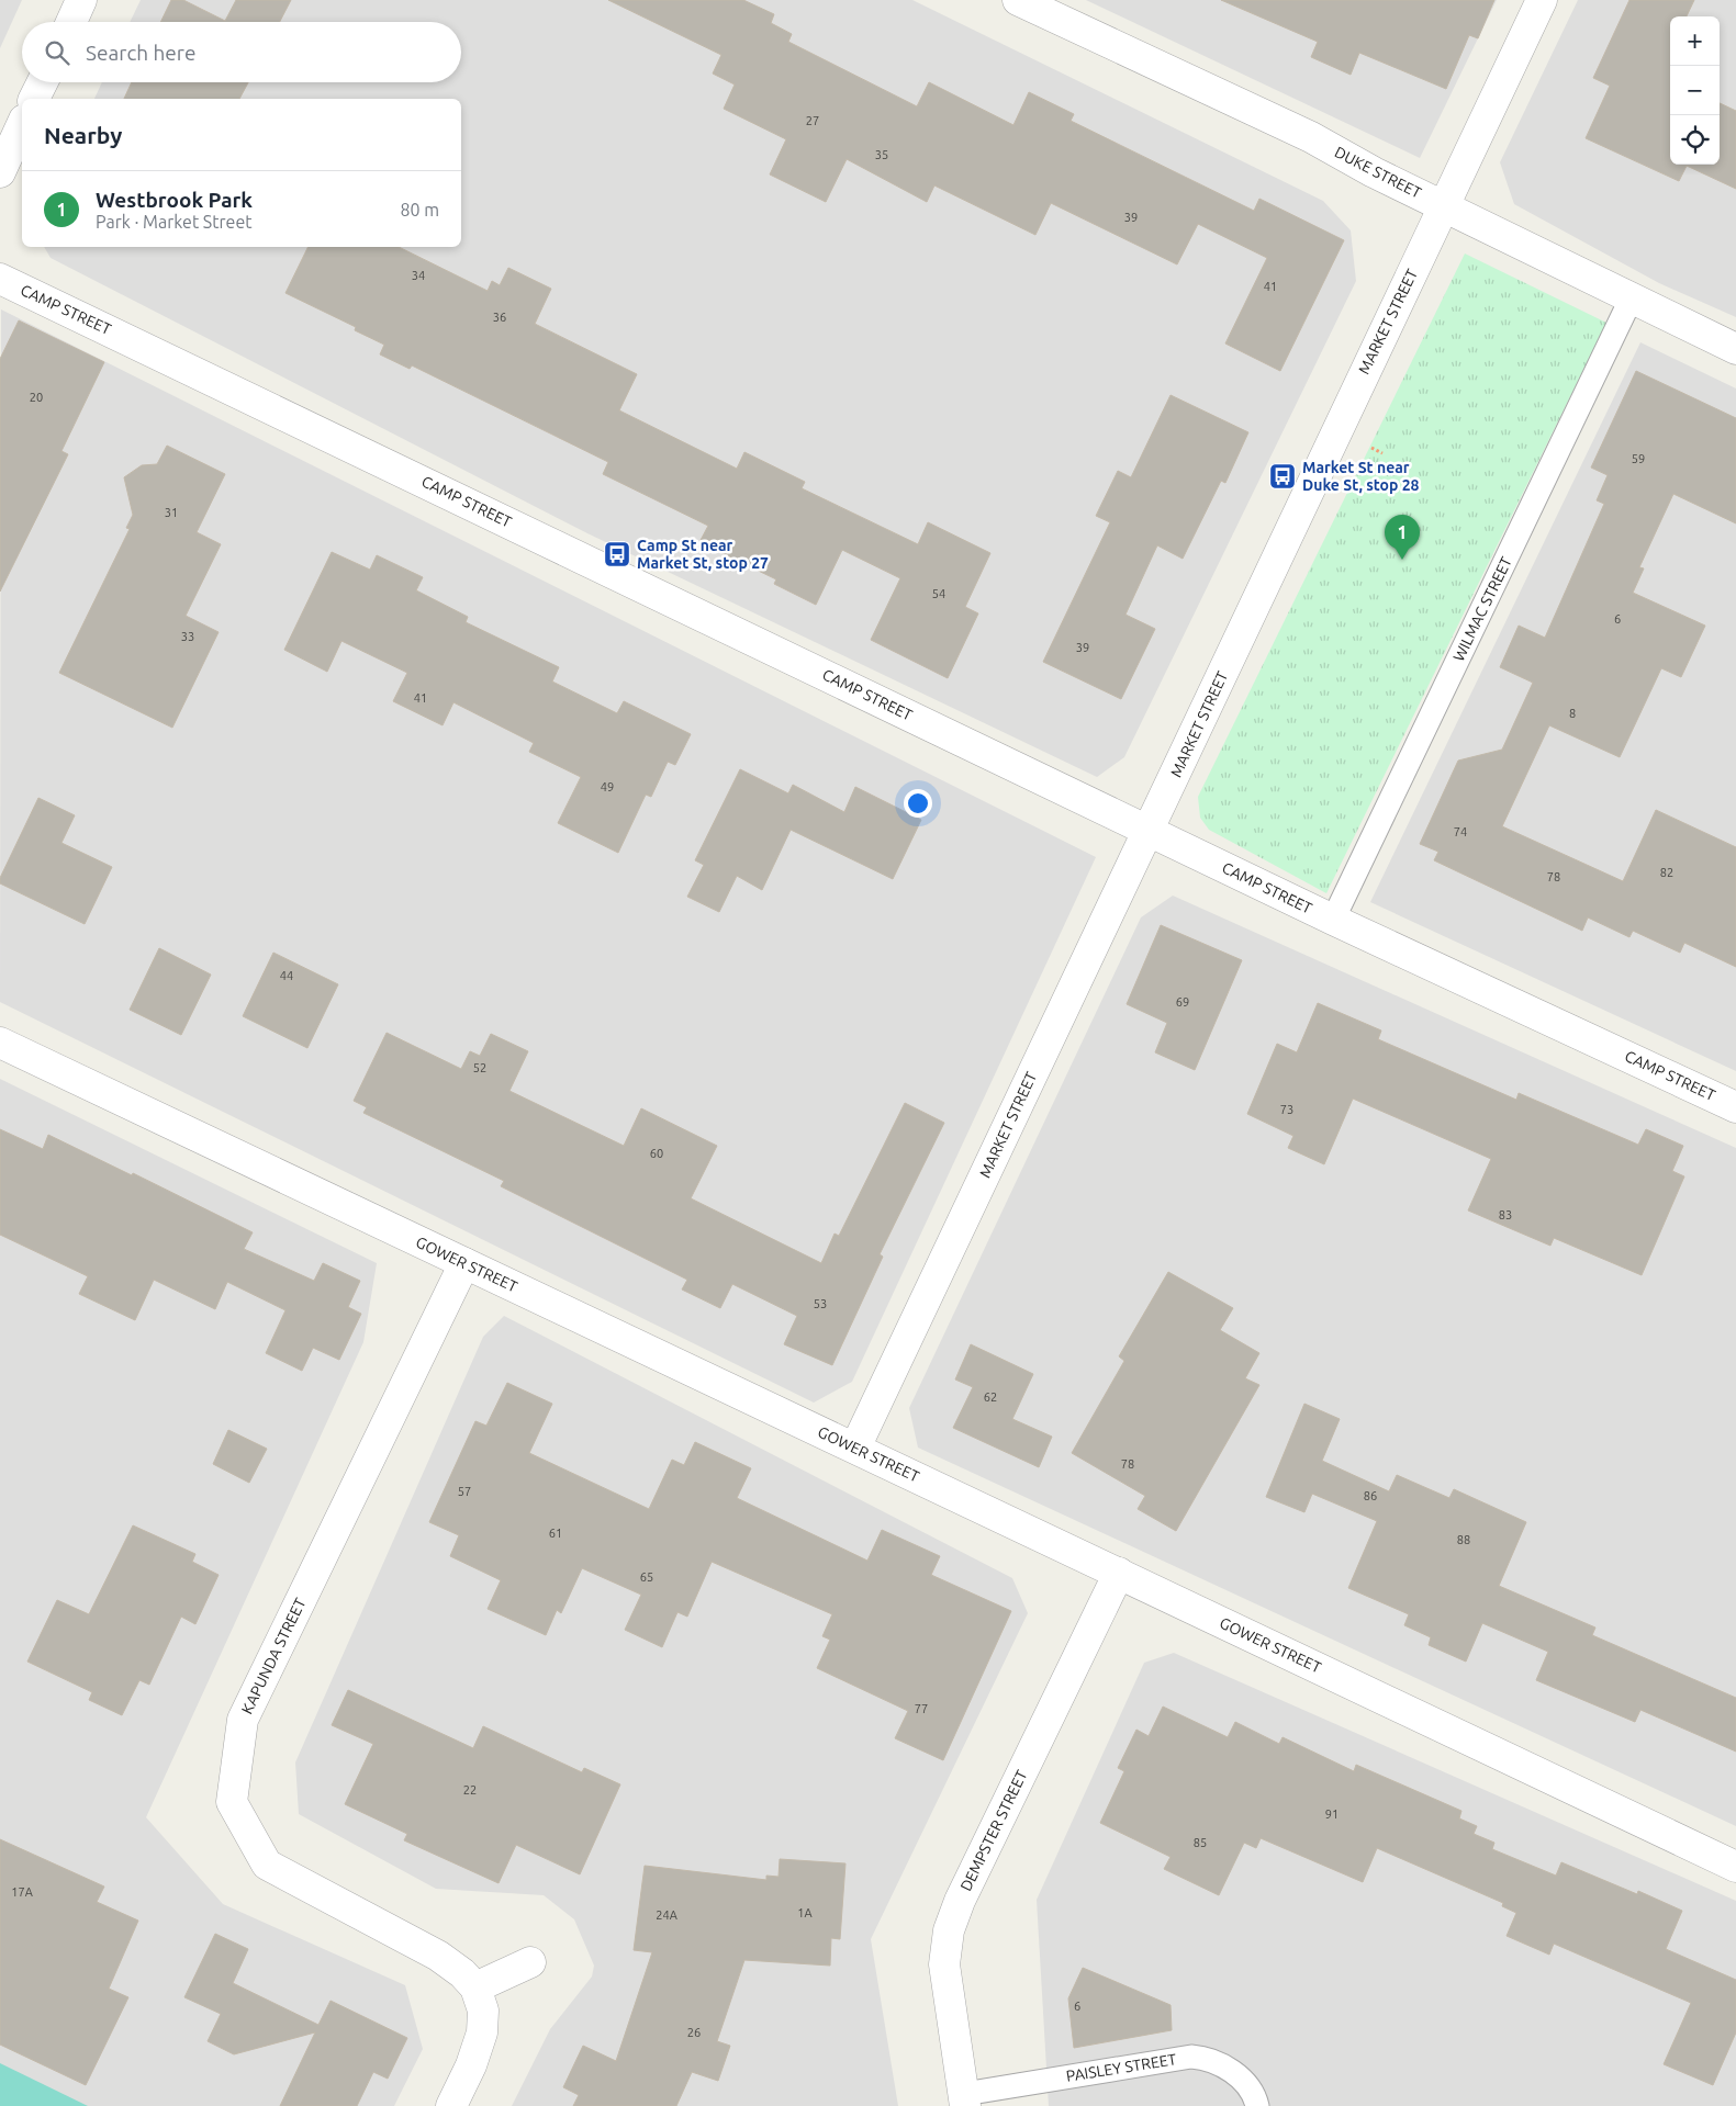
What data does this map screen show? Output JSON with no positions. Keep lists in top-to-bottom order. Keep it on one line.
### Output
{"streets":{"street":["DUKE STREET","CAMP STREET","MARKET STREET","GOWER STREET","KAPUNDA STREET","DEMPSTER STREET"],"lane":["WILMAC STREET","PAISLEY STREET"]},"crossings":[["DUKE STREET","MARKET STREET"],["DUKE STREET","WILMAC STREET"],["CAMP STREET","MARKET STREET"],["CAMP STREET","WILMAC STREET"],["MARKET STREET","GOWER STREET"],["GOWER STREET","KAPUNDA STREET"],["GOWER STREET","DEMPSTER STREET"],["DEMPSTER STREET","PAISLEY STREET"]],"places":{"bus stop":["Market St near Duke St, stop 28","Camp St near Market St, stop 27"]},"house_numbers":["27","35","39","34","41","36","20","59","31","54","6","33","39","41","8","49","74","82","78","44","69","52","73","60","83","53","62","78","57","86","61","88","65","77","22","91","85","17A","1A","24A","6","26"],"page":{"map_buttons":["+","−"],"search":"Search here","heading":"Nearby","list":[{"mark":"1","name":"Westbrook Park","note":"Park · Market Street","value":"80 m"}],"pins":"1"}}
